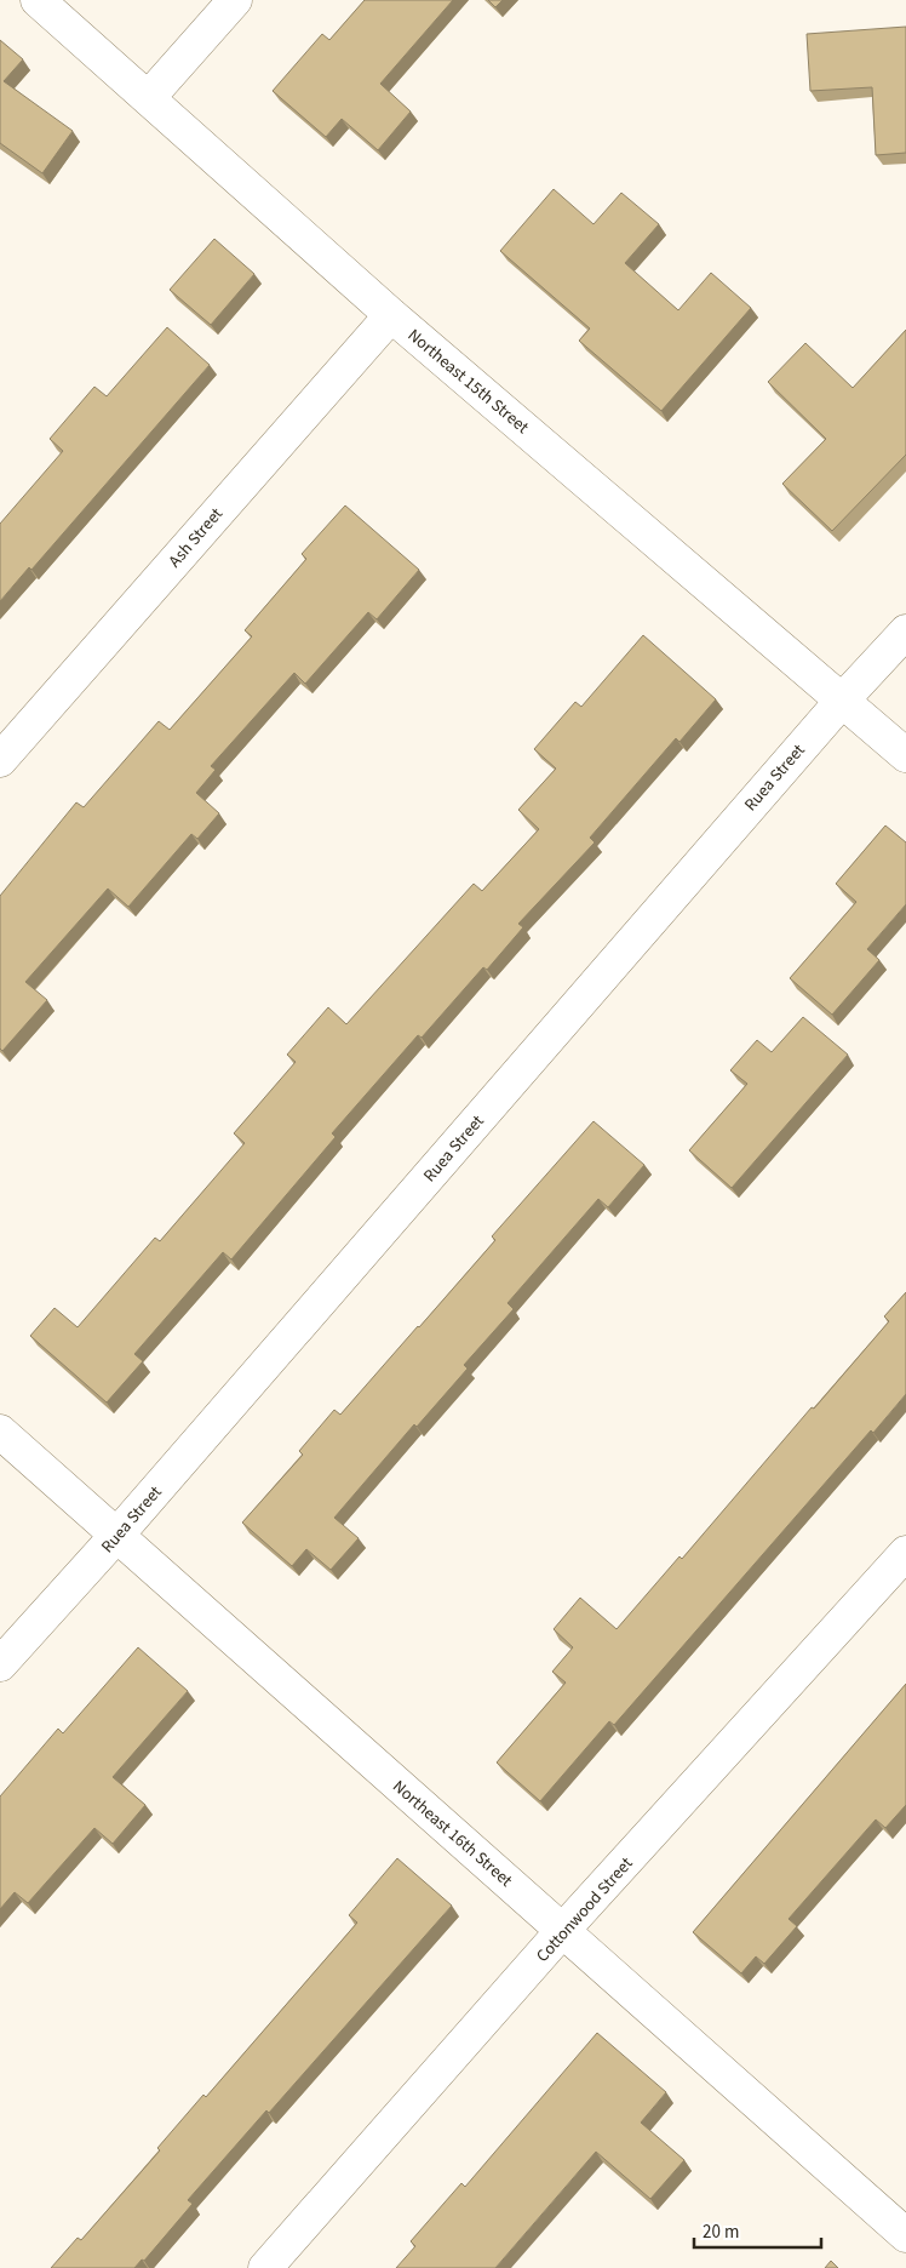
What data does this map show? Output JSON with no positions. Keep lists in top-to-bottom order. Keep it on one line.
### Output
{"streets":{"street":["Northeast 15th Street","Ash Street","Ruea Street","Northeast 16th Street","Cottonwood Street"]},"crossings":[["Northeast 15th Street","Ash Street"],["Northeast 15th Street","Ruea Street"],["Ruea Street","Northeast 16th Street"],["Northeast 16th Street","Cottonwood Street"]],"scale_bar":"20 m"}
